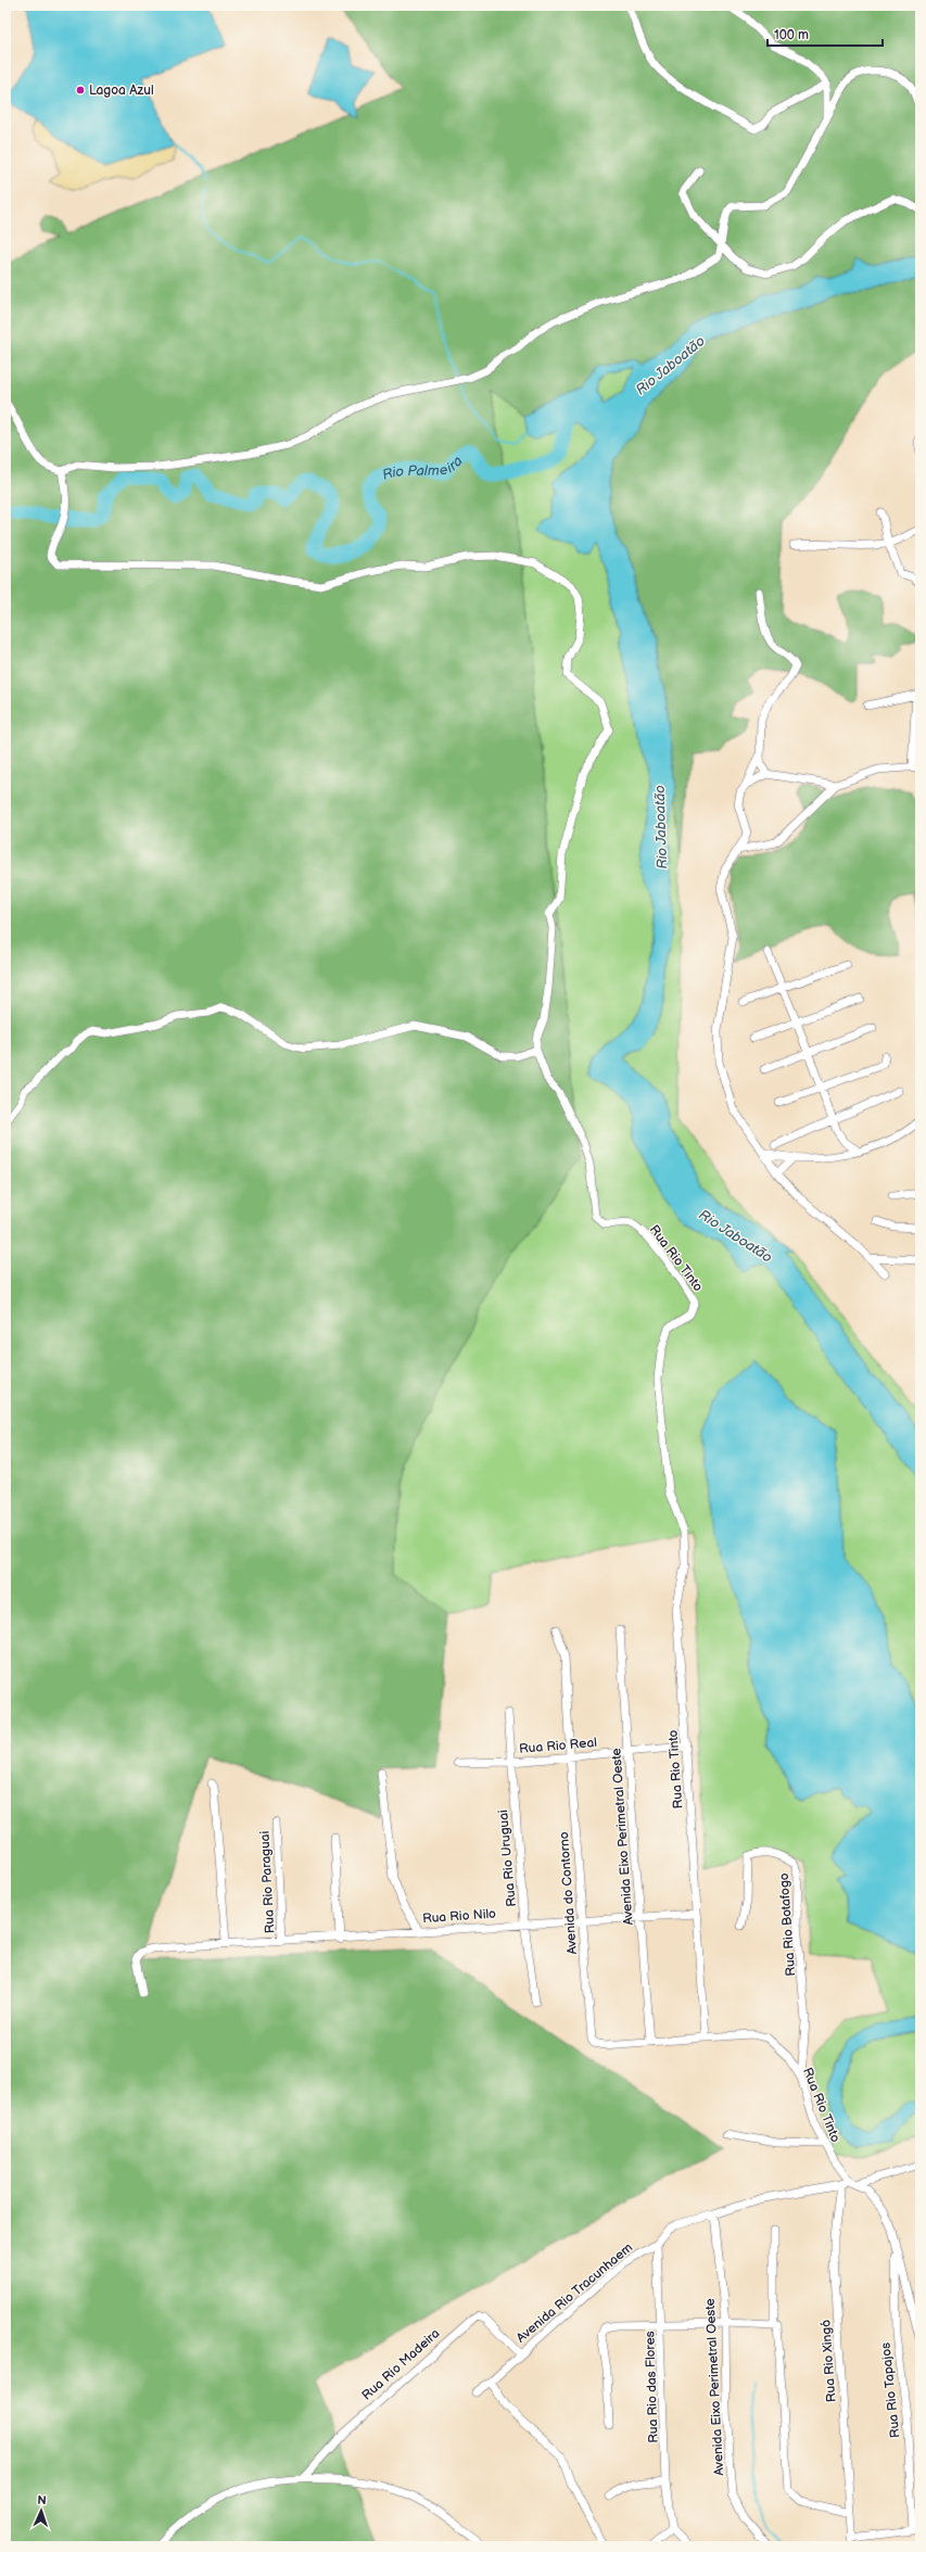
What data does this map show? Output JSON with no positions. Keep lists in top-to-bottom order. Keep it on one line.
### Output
{"streets":{"street":["Rua Rio Tinto","Rua Rio Real","Avenida Eixo Perimetral Oeste","Rua Rio Uruguai","Rua Rio Paraguai","Avenida do Contorno","Rua Rio Nilo","Rua Rio Botafogo","Avenida Rio Tracunhaem","Rua Rio Xingó","Rua Rio Madeira","Rua Rio das Flores","Rua Rio Tapajos"]},"crossings":[["Rua Rio Tinto","Rua Rio Real"],["Rua Rio Tinto","Avenida do Contorno"],["Rua Rio Tinto","Rua Rio Nilo"],["Rua Rio Tinto","Rua Rio Botafogo"],["Rua Rio Tinto","Rua Rio Tapajos"],["Rua Rio Real","Avenida Eixo Perimetral Oeste"],["Rua Rio Real","Rua Rio Uruguai"],["Rua Rio Real","Avenida do Contorno"],["Avenida Eixo Perimetral Oeste","Avenida do Contorno"],["Avenida Eixo Perimetral Oeste","Rua Rio Nilo"],["Avenida Eixo Perimetral Oeste","Avenida Rio Tracunhaem"],["Rua Rio Uruguai","Rua Rio Nilo"],["Rua Rio Paraguai","Rua Rio Nilo"],["Avenida do Contorno","Rua Rio Nilo"],["Avenida Rio Tracunhaem","Rua Rio Xingó"],["Avenida Rio Tracunhaem","Rua Rio Madeira"],["Avenida Rio Tracunhaem","Rua Rio das Flores"]],"water":["Rio Jaboatão","Rio Palmeira"],"places":["Lagoa Azul"],"scale_bar":"100 m","north":"top"}
